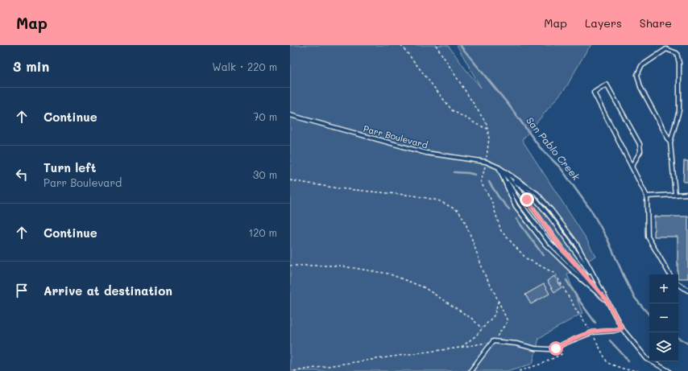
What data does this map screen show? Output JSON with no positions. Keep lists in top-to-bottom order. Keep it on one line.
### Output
{"streets":{"lane":["Parr Boulevard"]},"water":["San Pablo Creek"],"page":{"header":"Map","nav":["Map","Layers","Share"],"heading":["3 min","Walk · 220 m"],"list":[["Continue","70 m"],["Turn left","Parr Boulevard","30 m"],["Continue","120 m"],"Arrive at destination"],"map_buttons":["+","−"]}}
